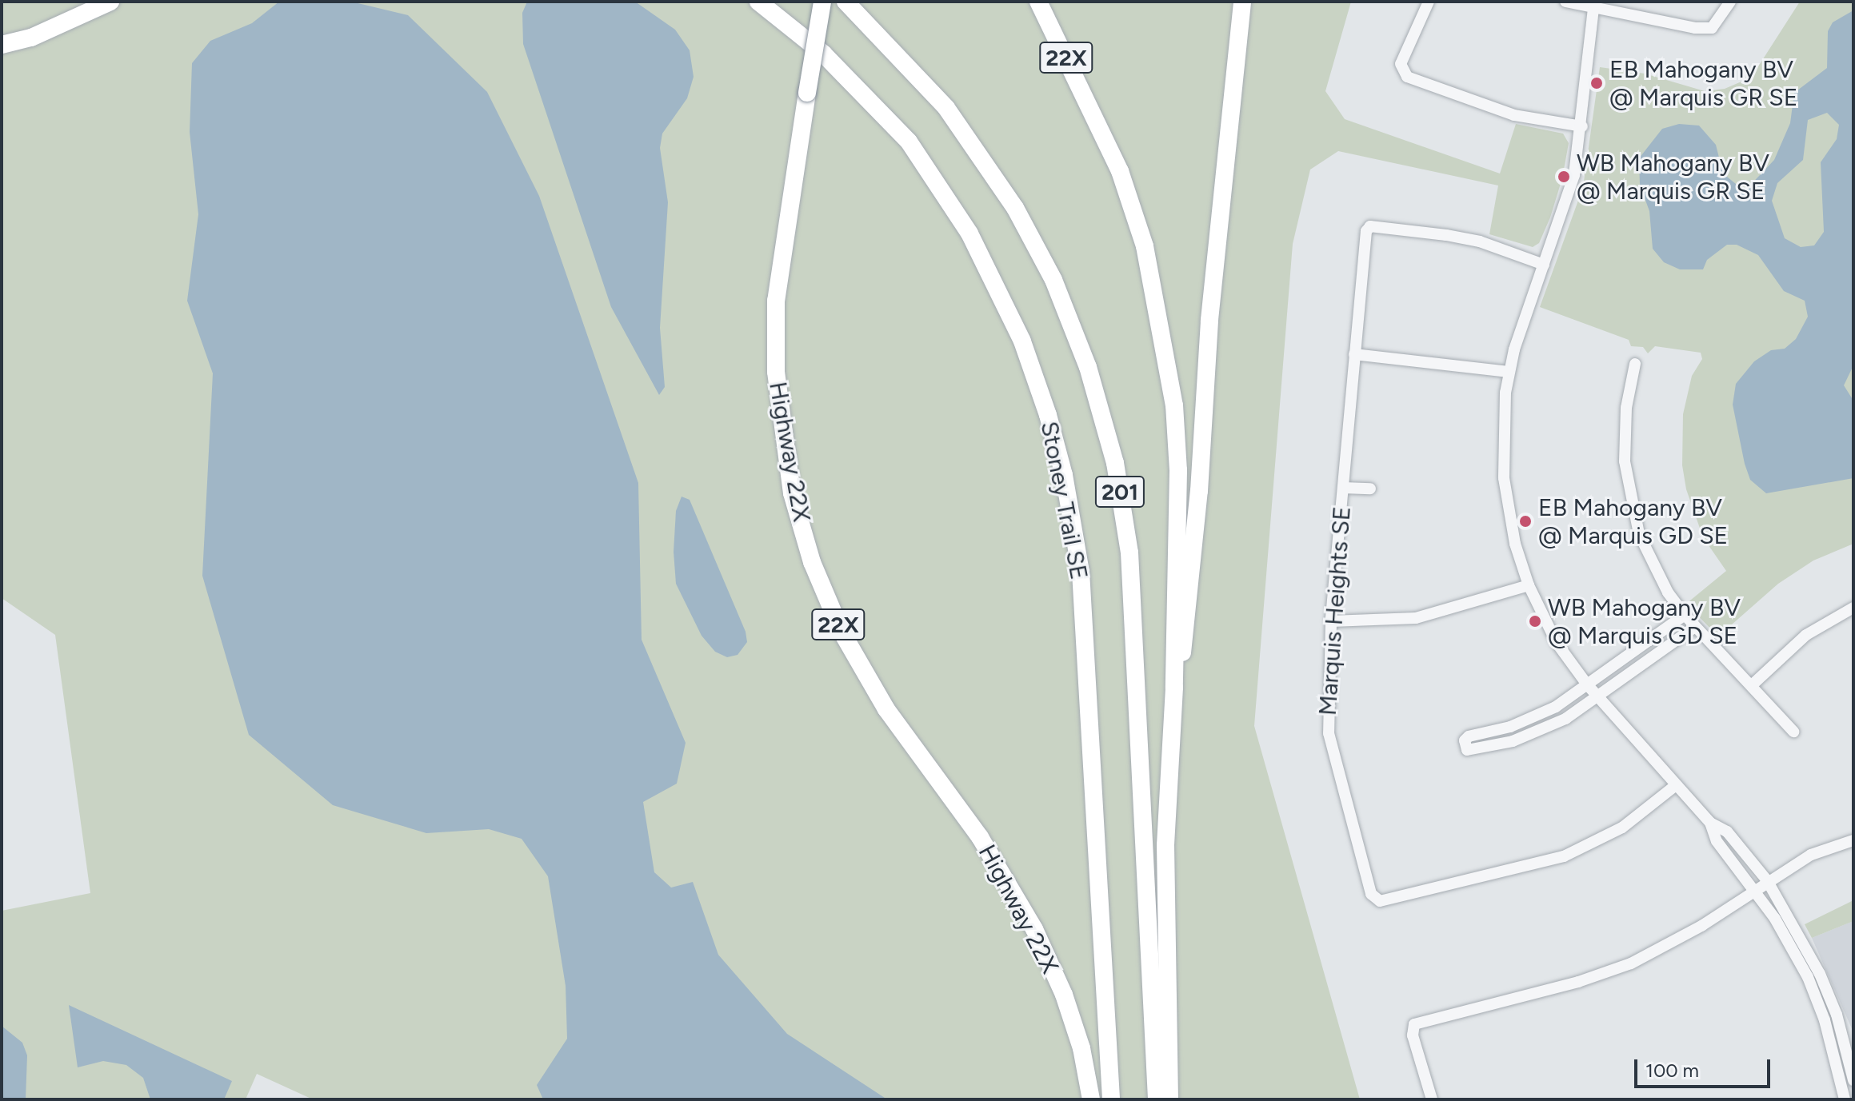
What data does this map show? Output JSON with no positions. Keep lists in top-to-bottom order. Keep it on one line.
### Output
{"streets":{"highway":["22X","Highway 22X","201","Stoney Trail SE"],"street":["Marquis Heights SE"]},"places":["EB Mahogany BV @ Marquis GR SE","WB Mahogany BV @ Marquis GR SE","EB Mahogany BV @ Marquis GD SE","WB Mahogany BV @ Marquis GD SE"],"scale_bar":"100 m"}
